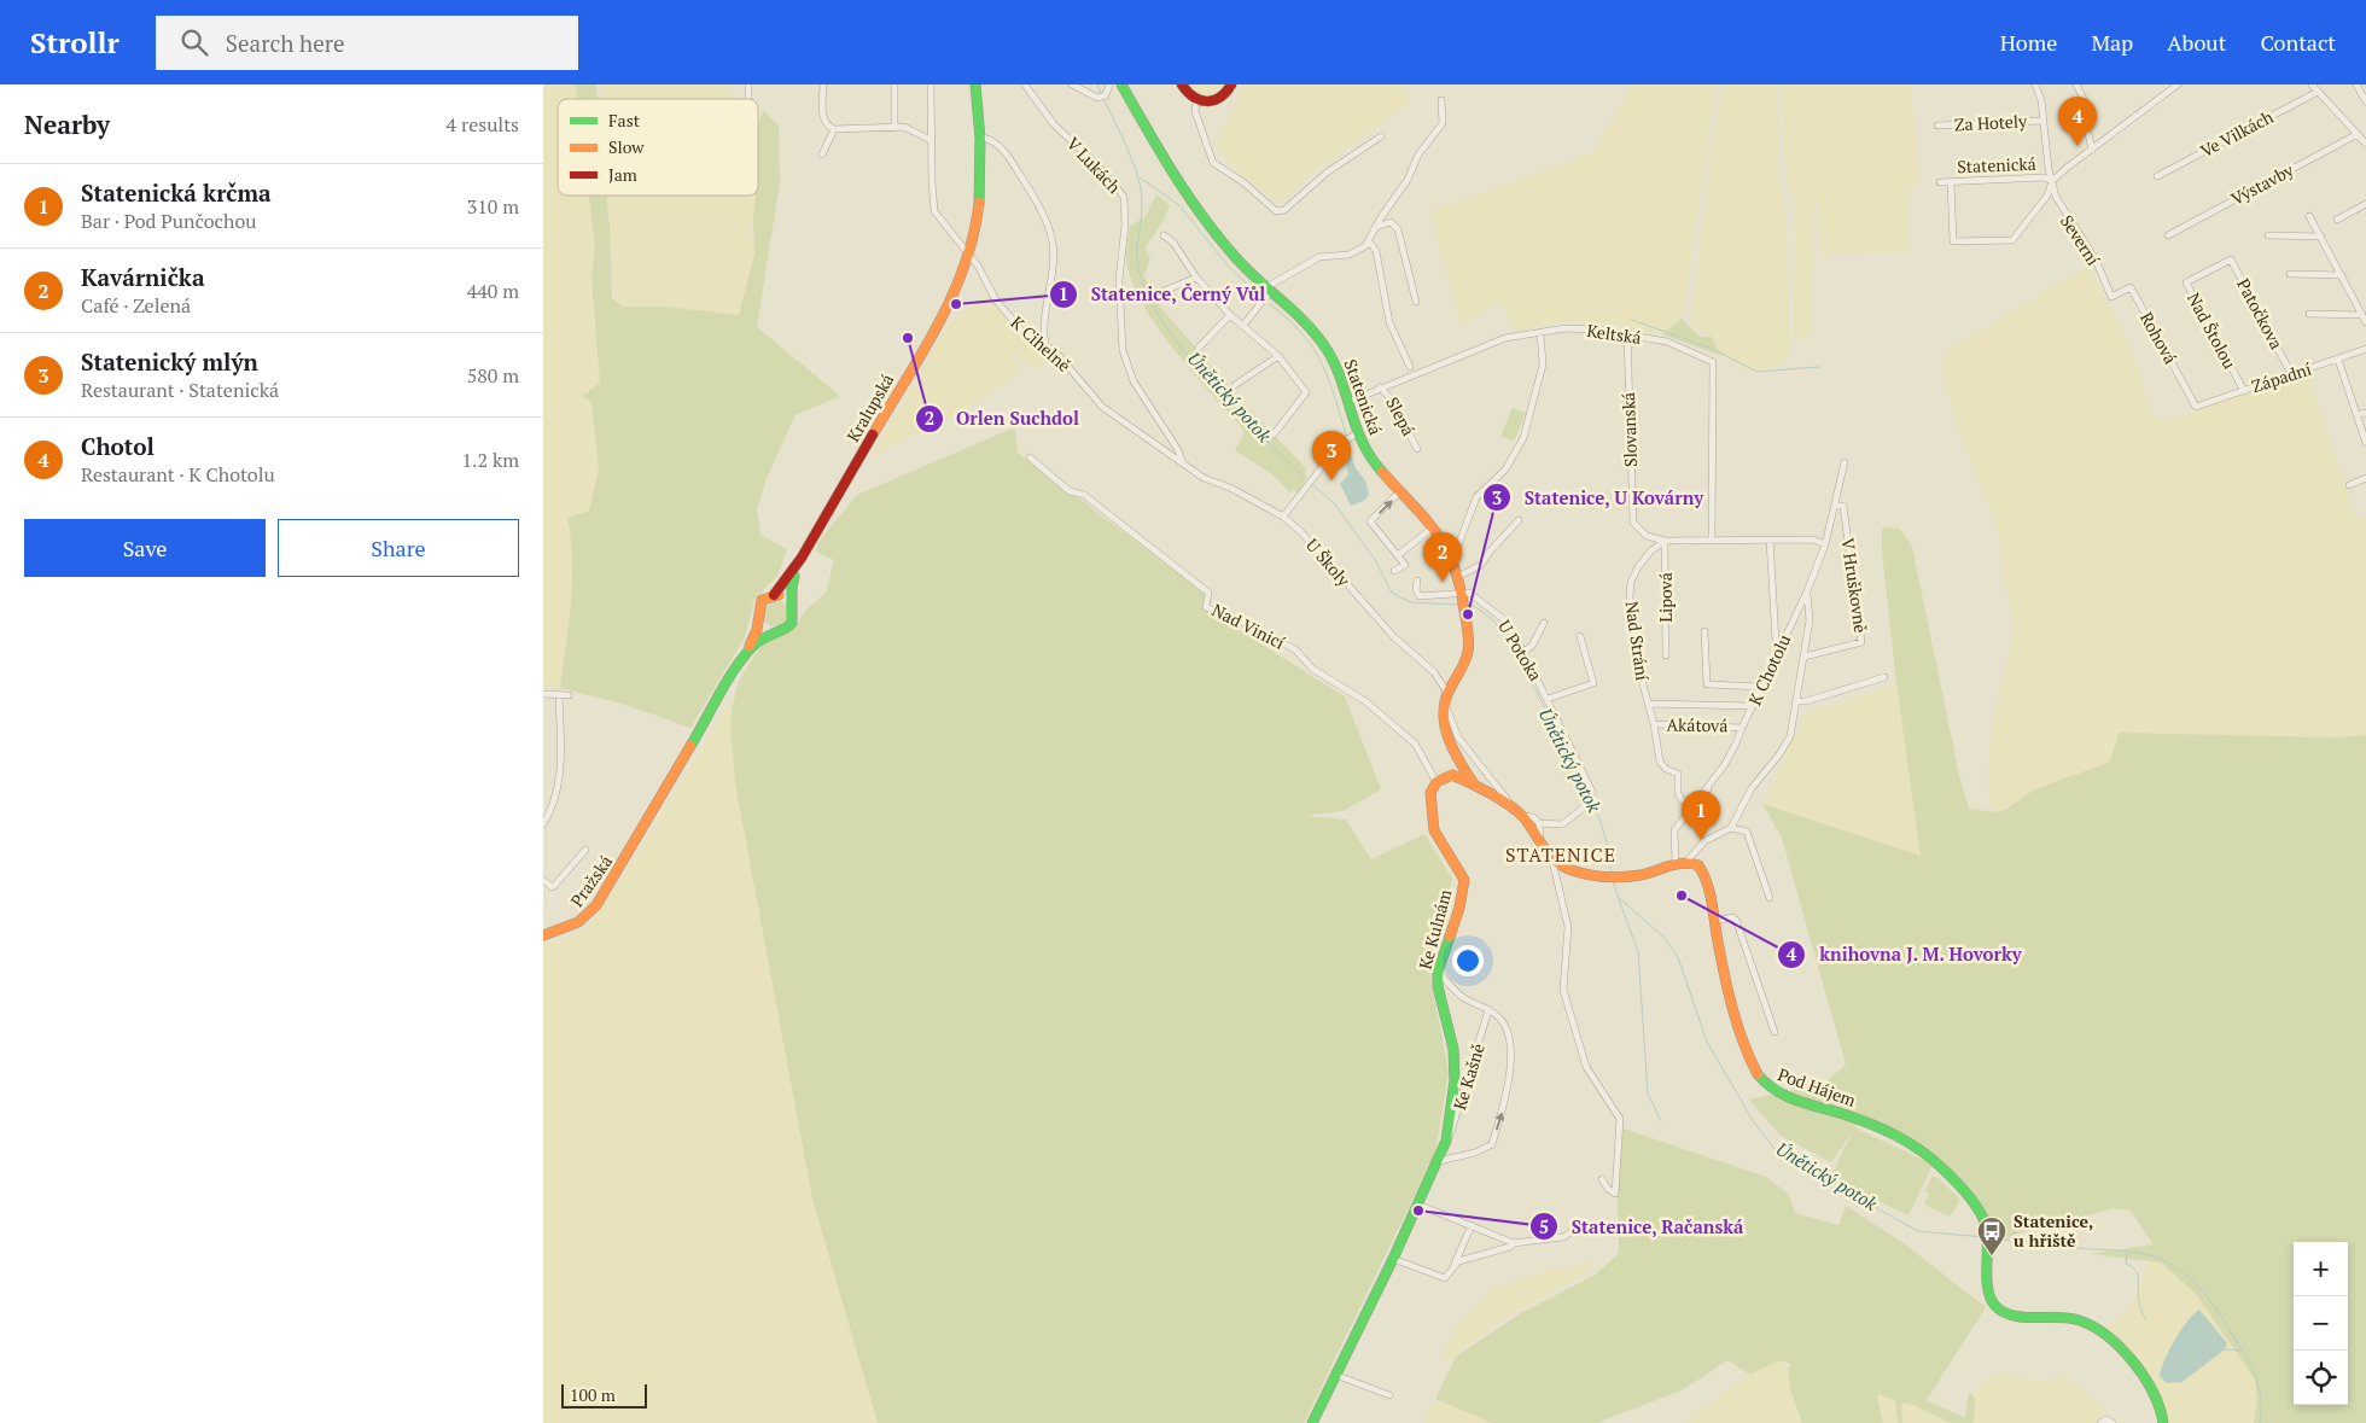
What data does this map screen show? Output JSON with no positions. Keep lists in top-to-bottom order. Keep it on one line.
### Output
{"streets":{"street":["Za Hotely","Ve Vilkách","V Lukách","Statenická","Výstavby","Severní","Patočkova","Nad Štolou","Keltská","Rohová","K Cihelně","Západní","Kralupská","Slepá","Slovanská","U Školy","V Hruškovně","Lipová","Nad Vinicí","Nad Strání","U Potoka","K Chotolu","Akátová","Pražská","Ke Kulnám","Ke Kašně","Pod Hájem"]},"crossings":[["Za Hotely","Severní"],["V Lukách","K Cihelně"],["V Lukách","U Školy"],["Statenická","Severní"],["Statenická","Keltská"],["Statenická","U Školy"],["Statenická","U Potoka"],["Severní","Rohová"],["Patočkova","Nad Štolou"],["Nad Štolou","Západní"],["Keltská","Slepá"],["Keltská","Slovanská"],["Keltská","Lipová"],["Keltská","Nad Strání"],["Keltská","K Chotolu"],["Rohová","Západní"],["K Cihelně","Kralupská"],["K Cihelně","U Školy"],["Slovanská","Lipová"],["Slovanská","Nad Strání"],["Slovanská","K Chotolu"],["V Hruškovně","K Chotolu"],["Lipová","Nad Strání"],["Lipová","K Chotolu"],["Nad Vinicí","Ke Kulnám"],["Nad Strání","K Chotolu"],["Nad Strání","Akátová"],["K Chotolu","Akátová"],["Ke Kulnám","Ke Kašně"]],"districts":["STATENICE"],"water":["Únětický potok"],"places":{"other":["Statenice, Černý Vůl","Orlen Suchdol","Statenice, U Kovárny","knihovna J. M. Hovorky","Statenice, Račanská"],"bus stop":["Statenice, u hřiště"]},"legend":["Fast","Slow","Jam"],"scale_bar":"100 m","page":{"header":"Strollr","search":"Search here","nav":["Home","Map","About","Contact"],"heading":["Nearby","4 results"],"pins":["4","3","2","1"],"list":[{"mark":"1","name":"Statenická krčma","note":"Bar · Pod Punčochou","value":"310 m"},{"mark":"2","name":"Kavárnička","note":"Café · Zelená","value":"440 m"},{"mark":"3","name":"Statenický mlýn","note":"Restaurant · Statenická","value":"580 m"},{"mark":"4","name":"Chotol","note":"Restaurant · K Chotolu","value":"1.2 km"}],"buttons":["Save","Share"],"map_buttons":["+","−"],"scale":"100 m"}}
